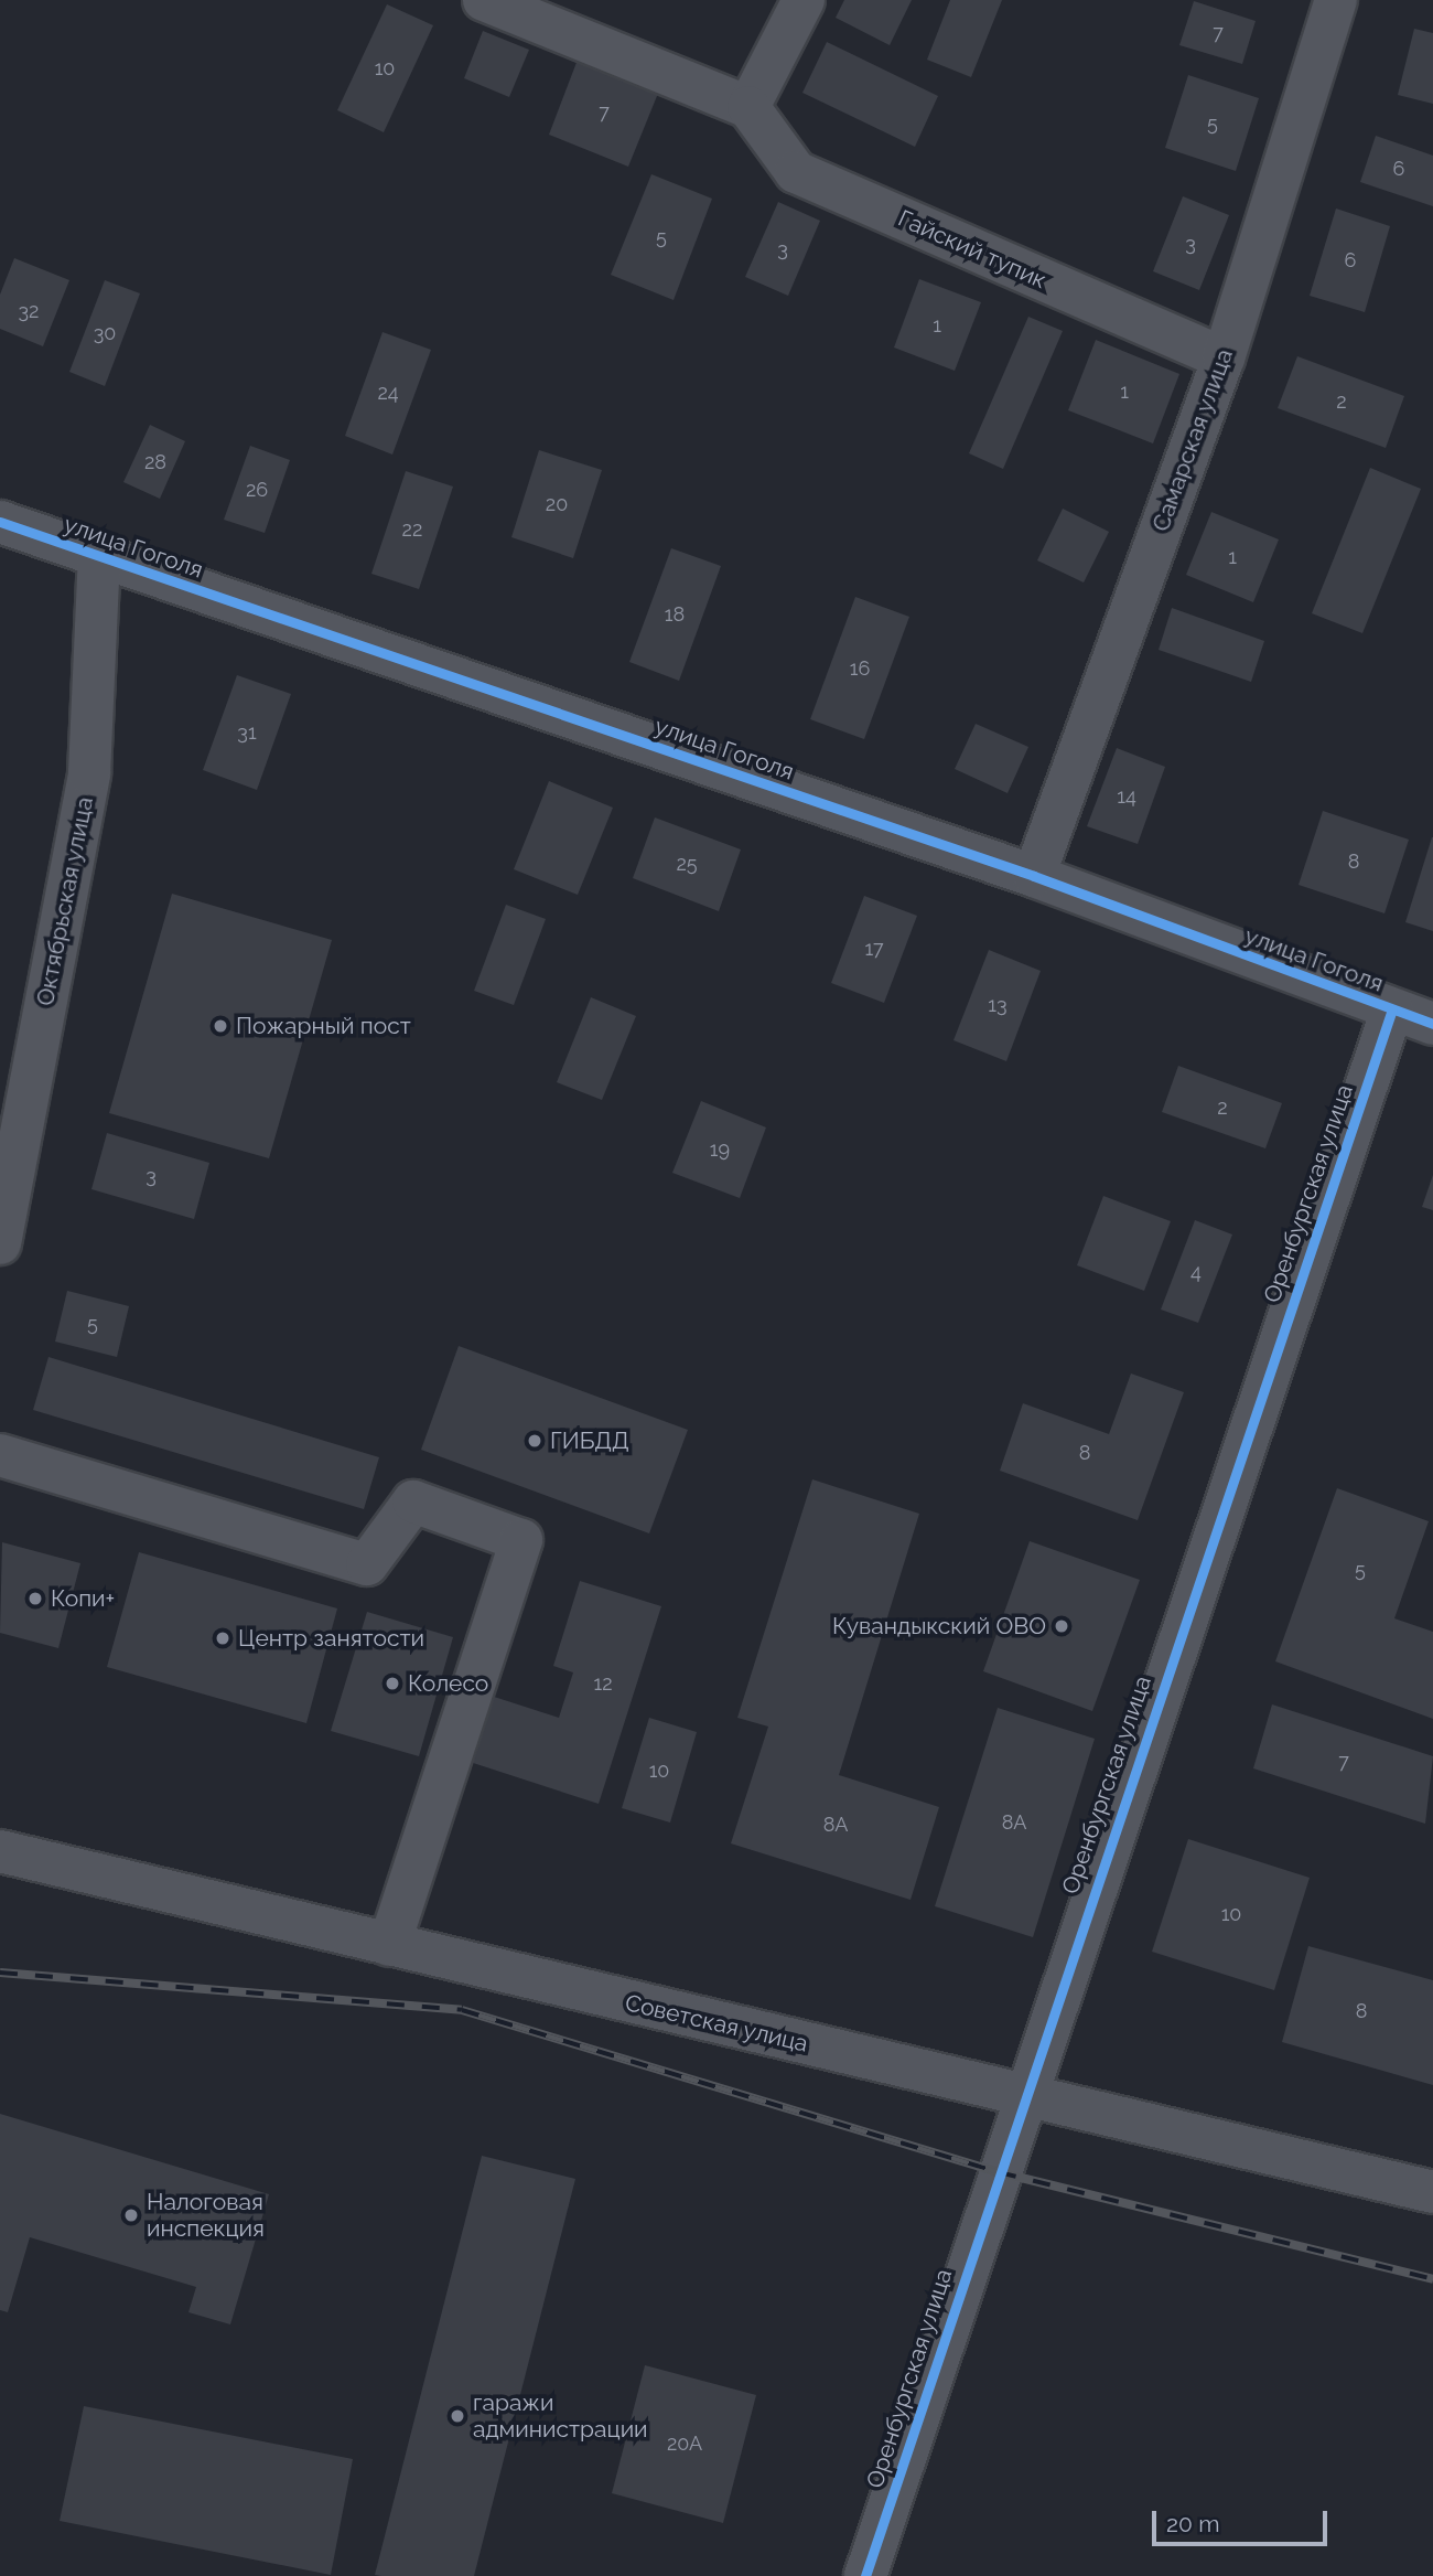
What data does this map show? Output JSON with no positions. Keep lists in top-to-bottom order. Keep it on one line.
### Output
{"streets":{"street":["Гайский тупик","Самарская улица","улица Гоголя","Октябрьская улица","Оренбургская улица","Советская улица"]},"crossings":[["Гайский тупик","Самарская улица"],["Самарская улица","улица Гоголя"],["улица Гоголя","Октябрьская улица"],["улица Гоголя","Оренбургская улица"],["Оренбургская улица","Советская улица"]],"places":["Пожарный пост","ГИБДД","Копи+","Кувандыкский ОВО","Центр занятости","Колесо","Налоговая инспекция","гаражи администрации"],"house_numbers":["7","10","7","5","6","5","3","3","6","32","1","30","1","24","2","28","26","20","22","1","18","16","31","14","8","25","17","13","2","19","3","4","5","8","5","12","7","10","8А","8А","10","8","20А"],"scale_bar":"20 m"}
